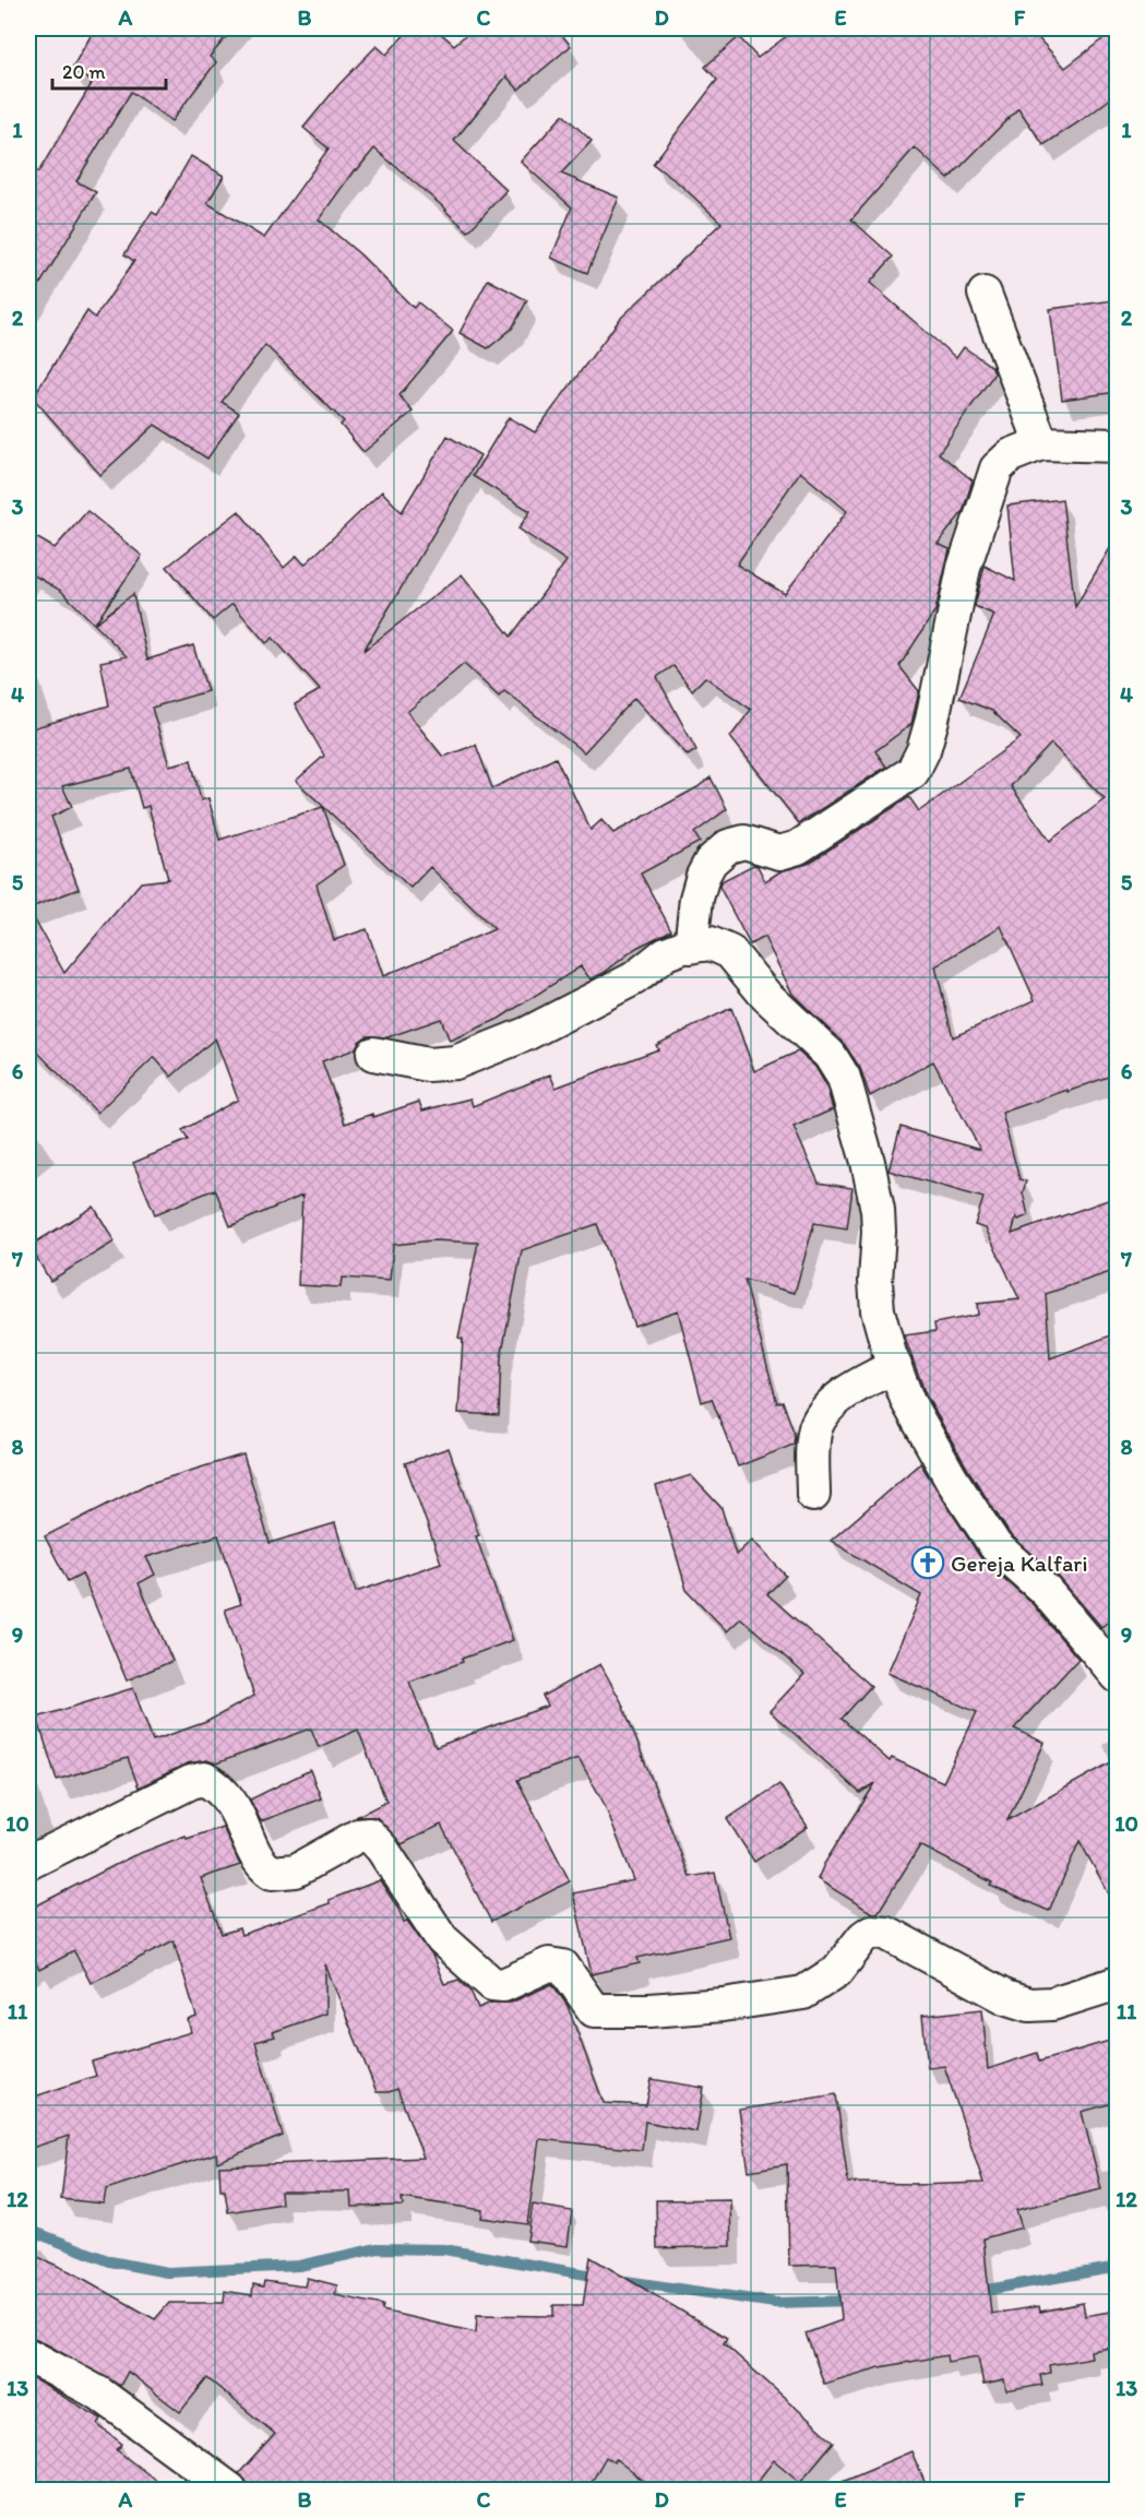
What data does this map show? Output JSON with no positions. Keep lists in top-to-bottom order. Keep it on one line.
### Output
{"places":{"church":["Gereja Kalfari"]},"scale_bar":"20 m","grid":{"columns":["A","B","C","D","E","F"],"rows":["1","2","3","4","5","6","7","8","9","10","11","12","13"]}}
